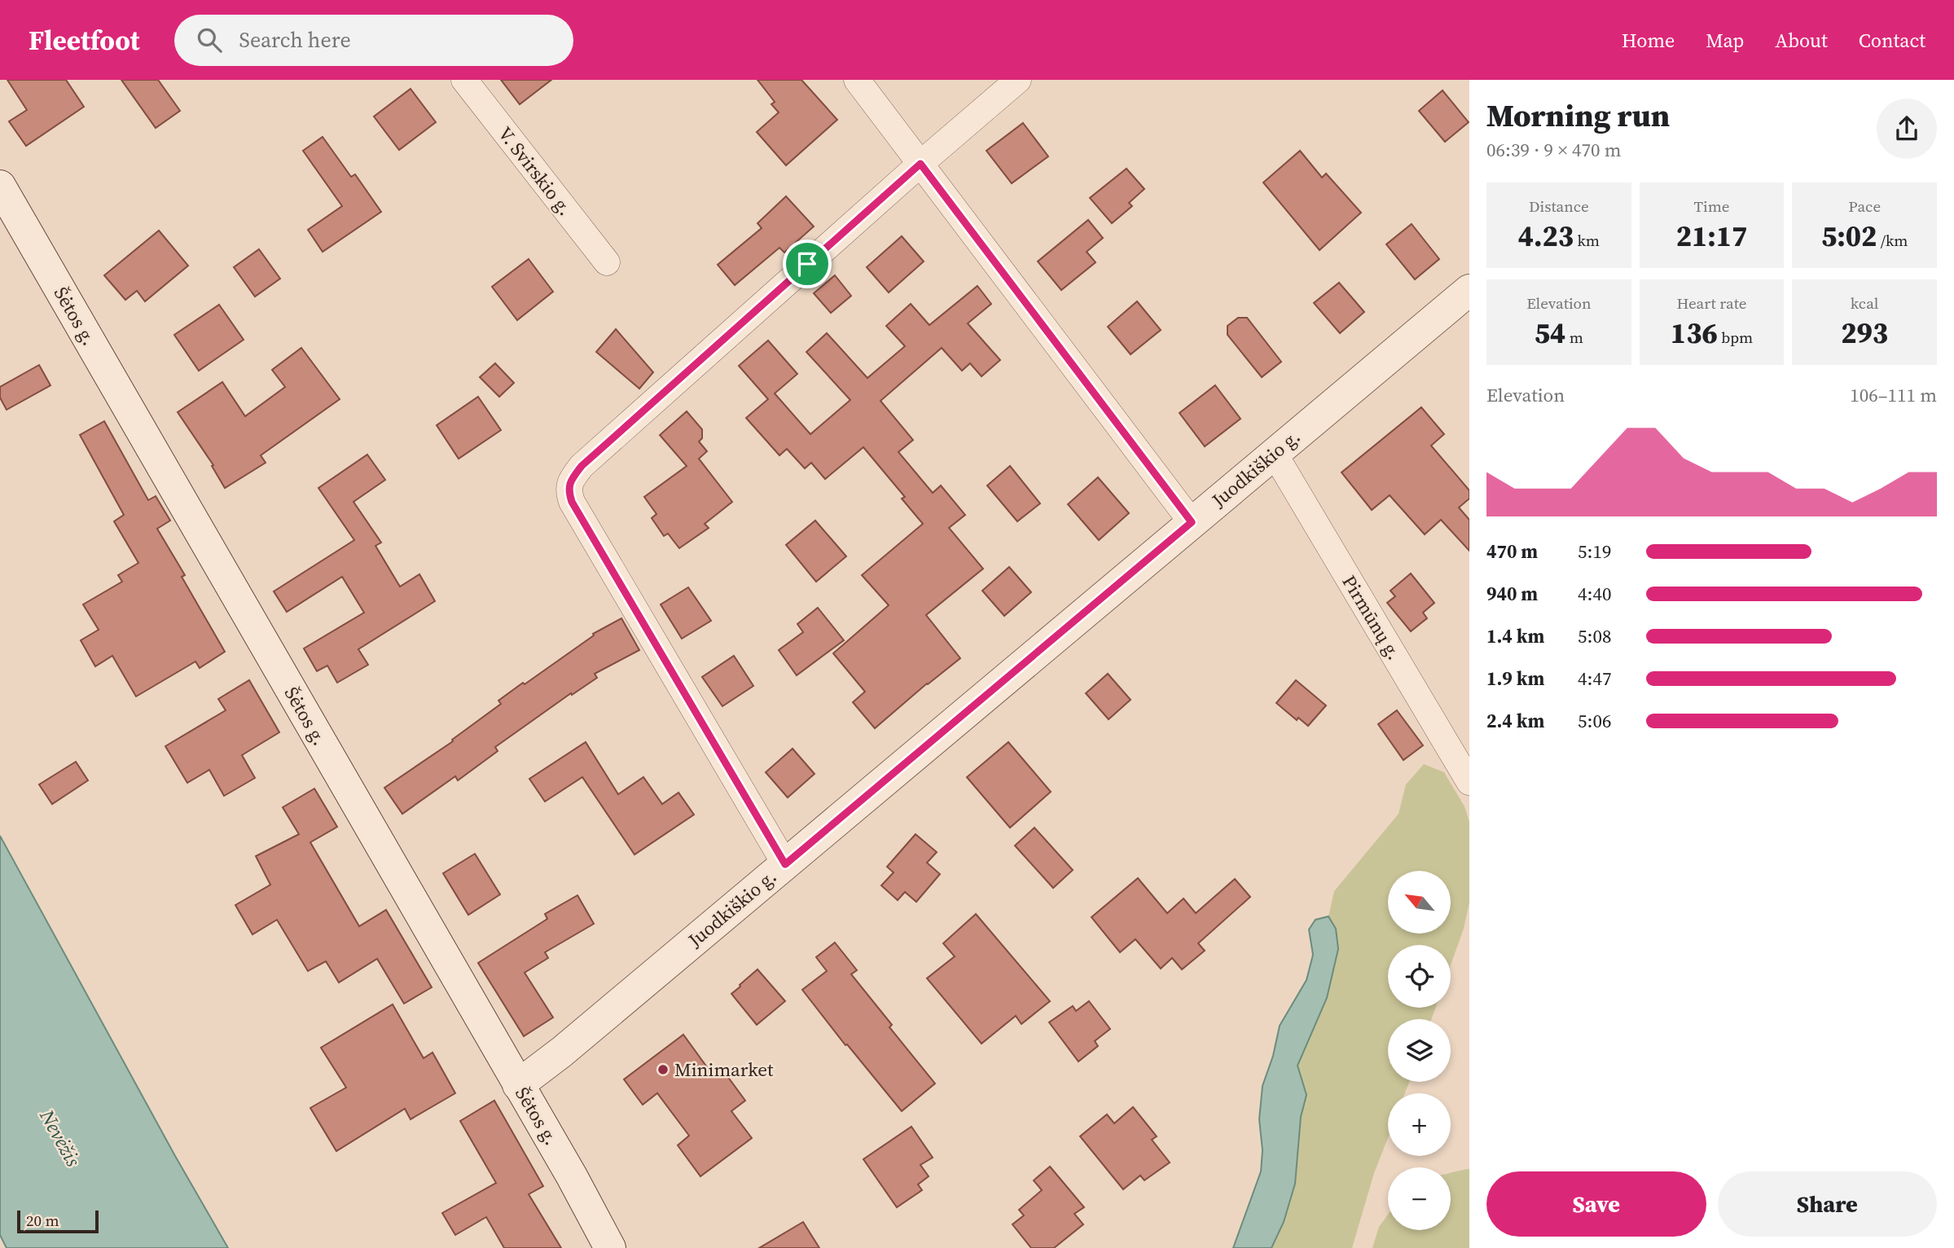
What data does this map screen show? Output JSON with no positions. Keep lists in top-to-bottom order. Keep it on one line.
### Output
{"streets":{"street":["V. Svirskio g.","Šėtos g.","Juodkiškio g.","Pirmūnų g."]},"crossings":[["Šėtos g.","Juodkiškio g."],["Juodkiškio g.","Pirmūnų g."]],"water":["Nevėžis"],"places":["Minimarket"],"scale_bar":"20 m","north":"top left","page":{"header":"Fleetfoot","search":"Search here","nav":["Home","Map","About","Contact"],"heading":["Morning run","06:39 · 9 × 470 m"],"stats":[["Distance","4.23 km"],["Time","21:17"],["Pace","5:02 /km"],["Elevation","54 m"],["Heart rate","136 bpm"],["kcal","293"]],"chart":["Elevation","106–111 m"],"list":[{"name":"470 m","note":"5:19"},{"name":"940 m","note":"4:40"},{"name":"1.4 km","note":"5:08"},{"name":"1.9 km","note":"4:47"},{"name":"2.4 km","note":"5:06"}],"map_buttons":["+","−"],"buttons":["Save","Share"],"scale":"20 m"}}
